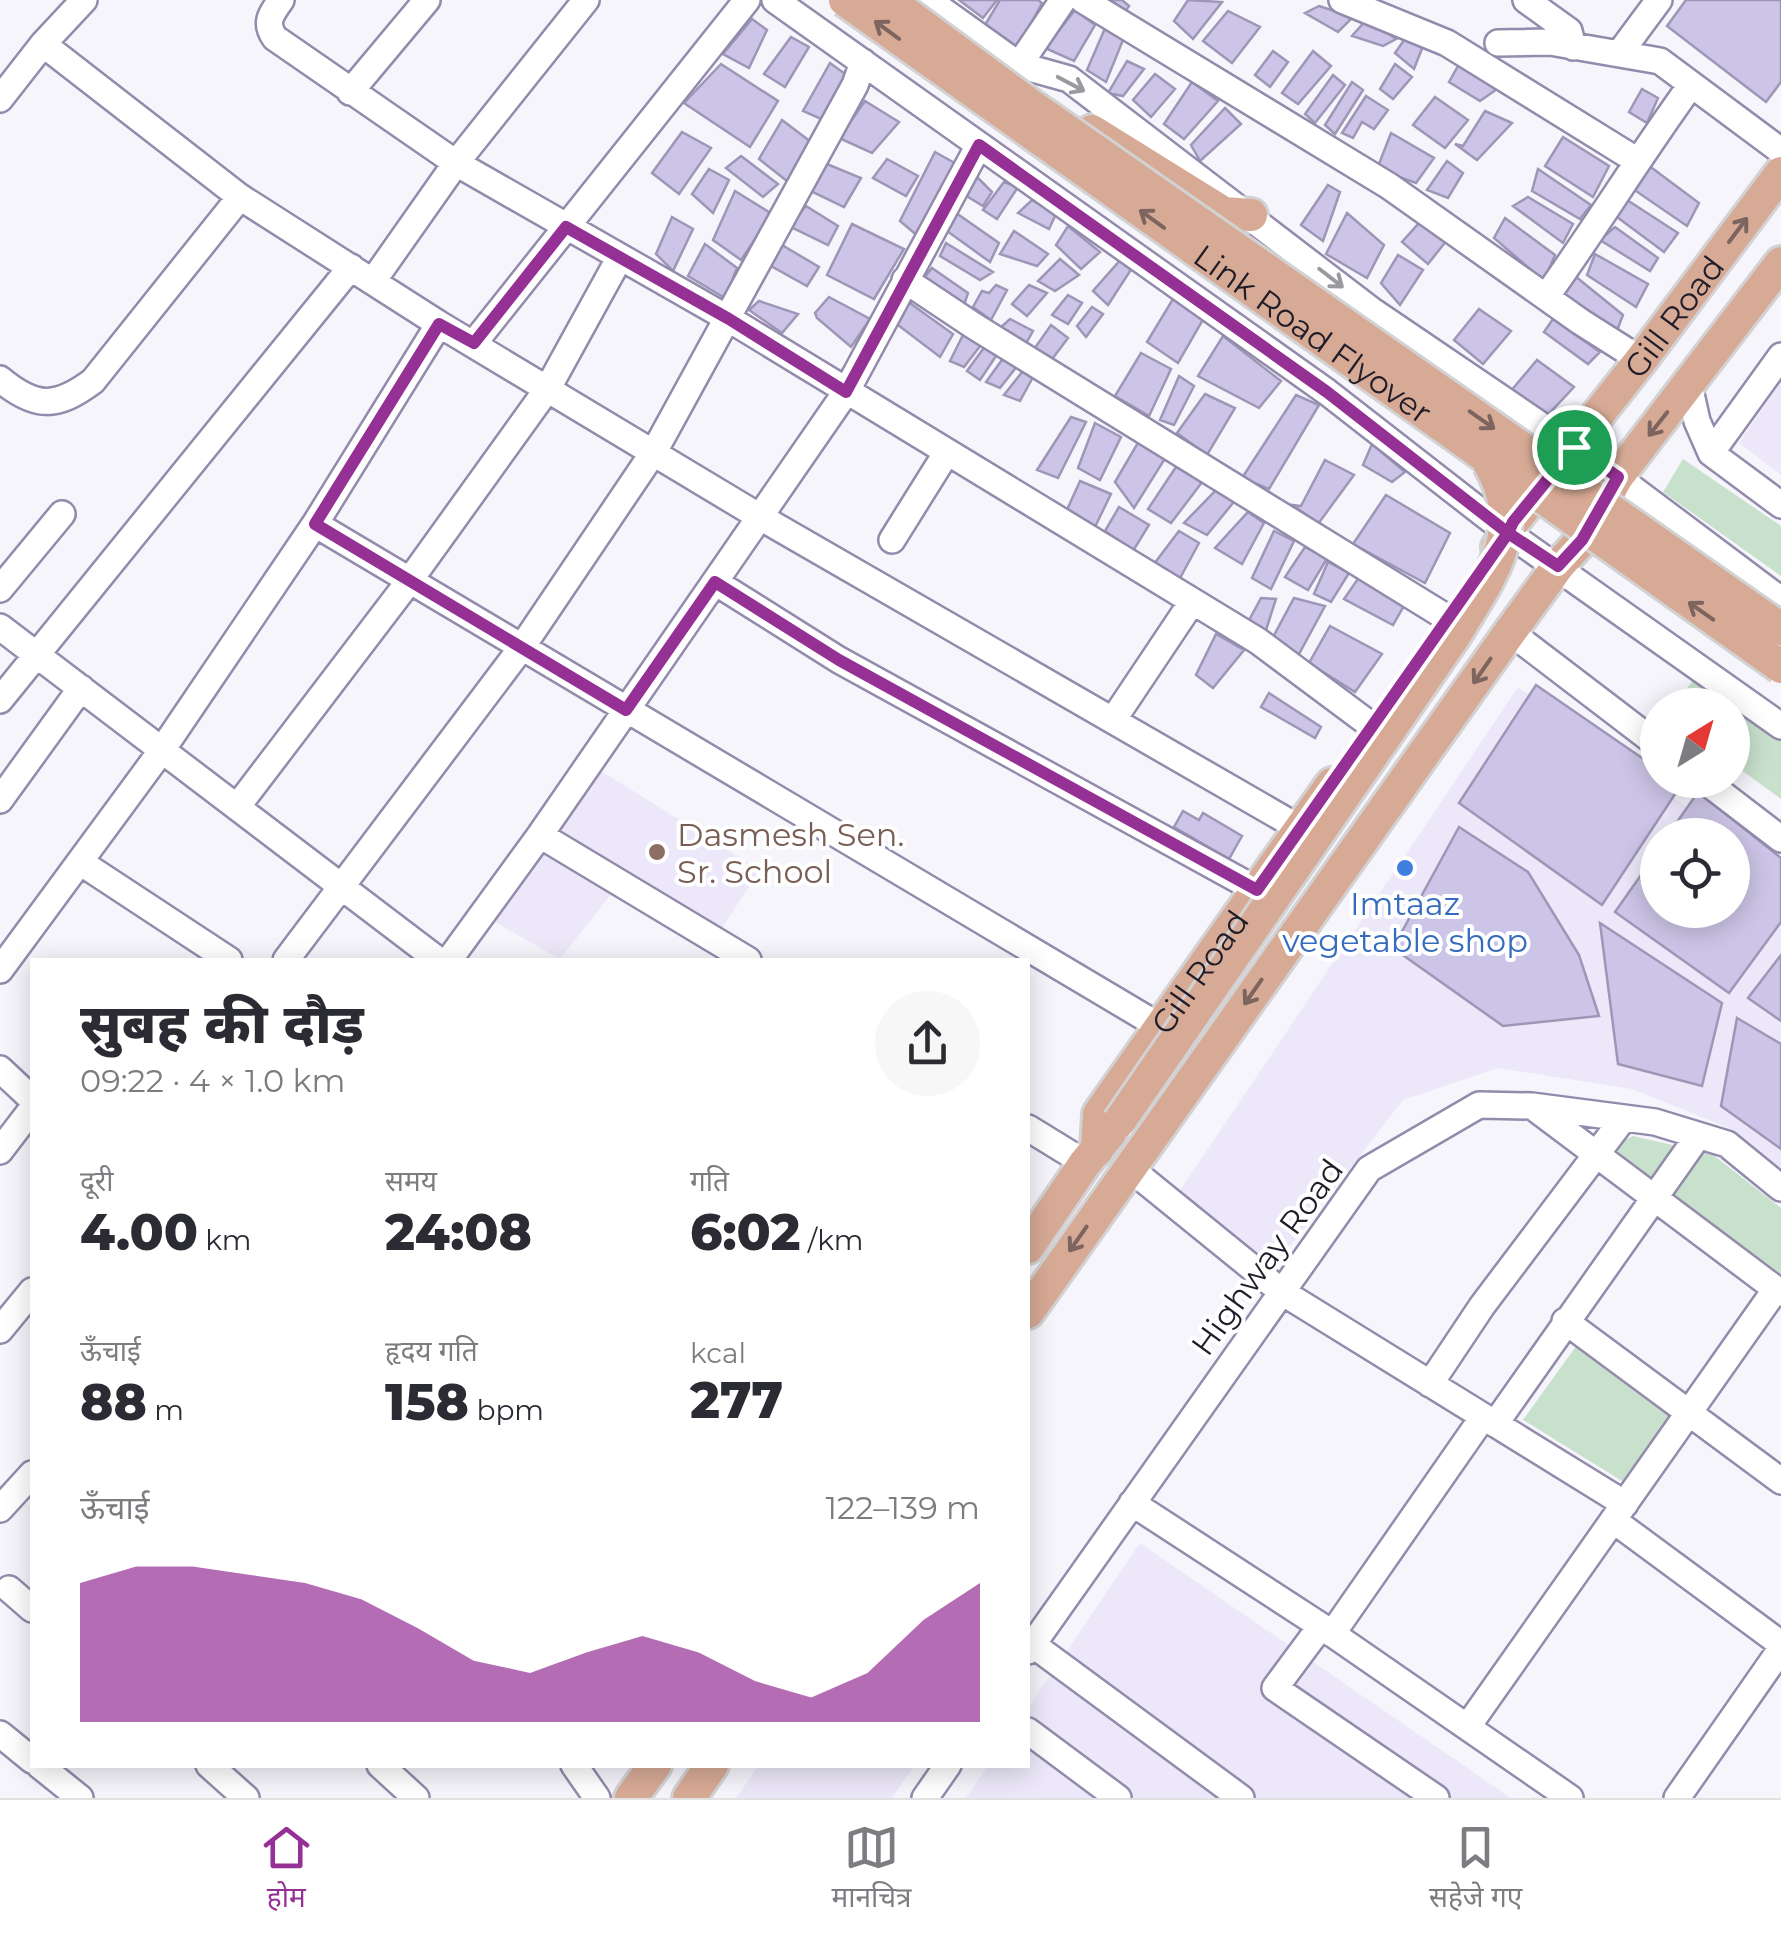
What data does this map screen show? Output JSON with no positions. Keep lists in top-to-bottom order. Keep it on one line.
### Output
{"streets":{"main road":["Gill Road","Link Road Flyover"],"street":["Highway Road"]},"places":["Dasmesh Sen. Sr. School","Imtaaz vegetable shop"],"north":"top right","page":{"heading":["सुबह की दौड़","09:22 · 4 × 1.0 km"],"stats":[["दूरी","4.00 km"],["समय","24:08"],["गति","6:02 /km"],["ऊँचाई","88 m"],["हृदय गति","158 bpm"],["kcal","277"]],"chart":["ऊँचाई","122–139 m"],"tabs":["होम","मानचित्र","सहेजे गए"]}}
